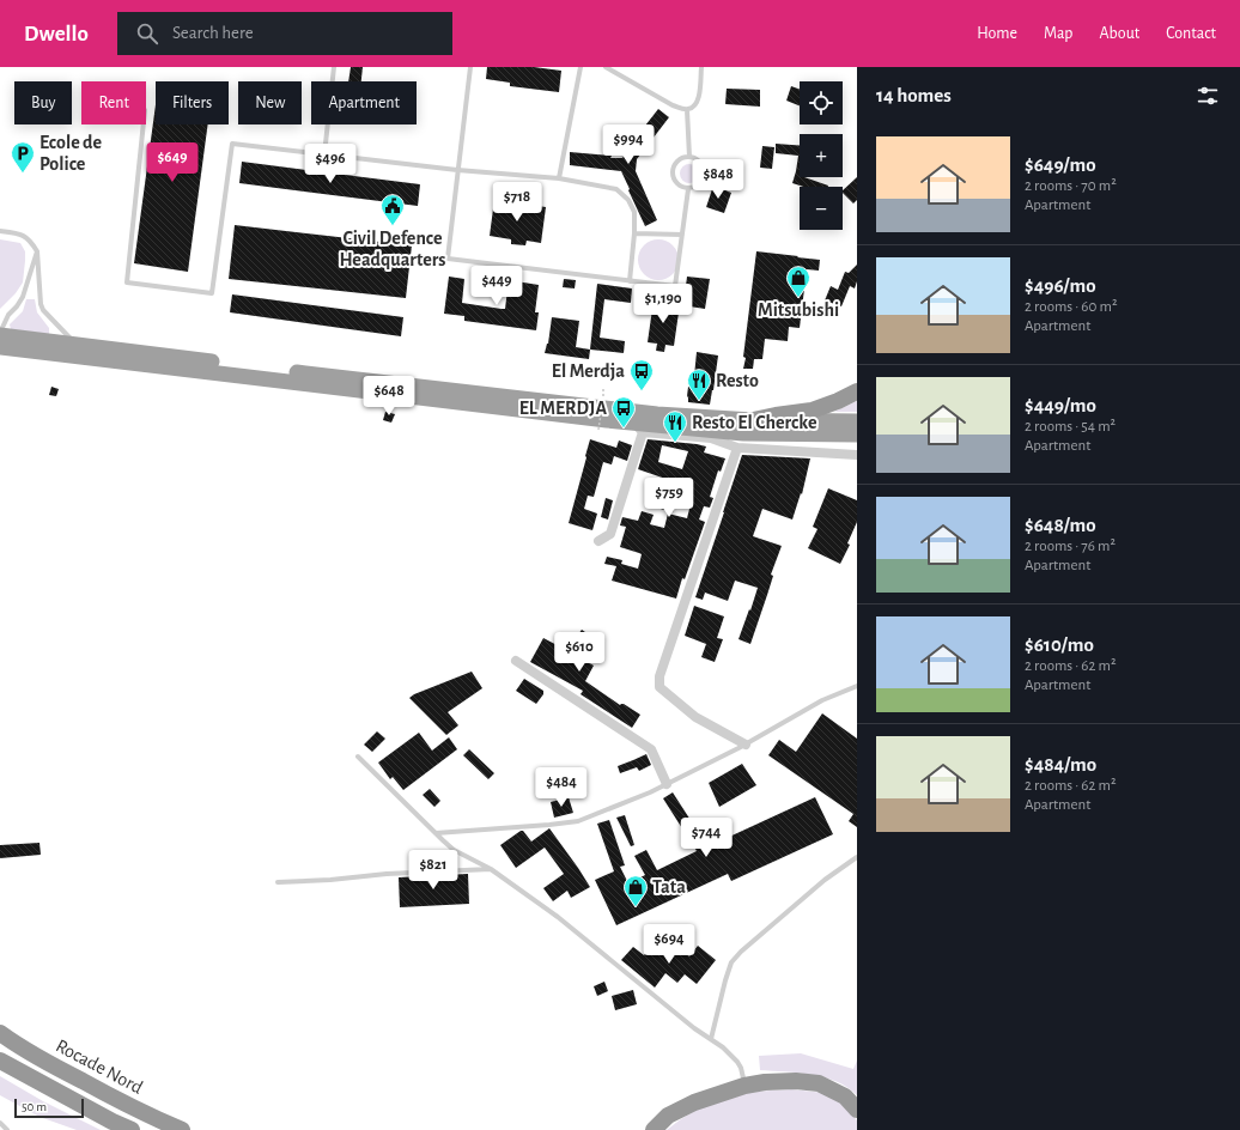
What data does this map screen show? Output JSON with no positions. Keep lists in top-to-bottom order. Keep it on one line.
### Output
{"streets":{"highway":["Rocade Nord"]},"places":{"parking":["Ecole de Police"],"public building":["Civil Defence Headquarters"],"shop":["Mitsubishi","Tata"],"bus stop":["El Merdja","EL MERDJA"],"restaurant":["Resto","Resto El Chercke"]},"scale_bar":"50 m","page":{"header":"Dwello","search":"Search here","nav":["Home","Map","About","Contact"],"heading":"14 homes","map_buttons":["+","−"],"chip":["Buy","Rent","Filters","New","Apartment"],"price":["$994","$649","$496","$848","$718","$449","$1,190","$648","$759","$610","$484","$744","$821","$694"],"list":[{"name":"$649/mo","note":"2 rooms · 70 m² · Apartment"},{"name":"$496/mo","note":"2 rooms · 60 m² · Apartment"},{"name":"$449/mo","note":"2 rooms · 54 m² · Apartment"},{"name":"$648/mo","note":"2 rooms · 76 m² · Apartment"},{"name":"$610/mo","note":"2 rooms · 62 m² · Apartment"},{"name":"$484/mo","note":"2 rooms · 62 m² · Apartment"}],"scale":"50 m"}}
